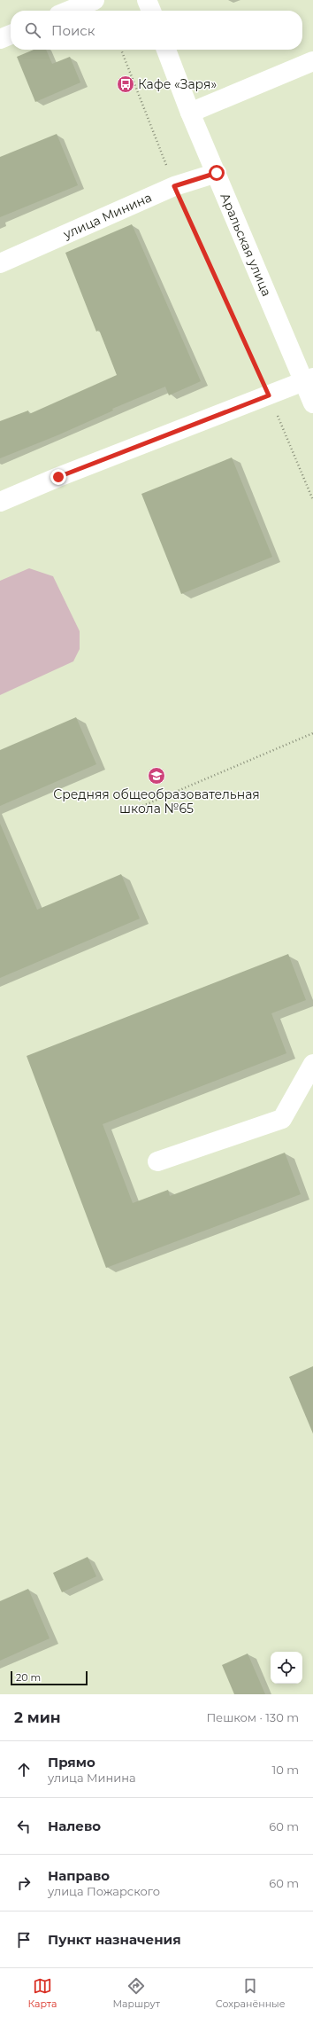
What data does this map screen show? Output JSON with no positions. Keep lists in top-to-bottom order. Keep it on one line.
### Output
{"streets":{"street":["улица Минина","Аральская улица"]},"crossings":[["улица Минина","Аральская улица"]],"places":{"bus stop":["Кафе «Заря»"],"school or university":["Средняя общеобразовательная школа №65"]},"scale_bar":"20 m","page":{"search":"Поиск","scale":"20 m","heading":["2 мин","Пешком · 130 m"],"list":[["Прямо","улица Минина","10 m"],["Налево","60 m"],["Направо","улица Пожарского","60 m"],"Пункт назначения"],"nav":["Карта","Маршрут","Сохранённые"]}}
